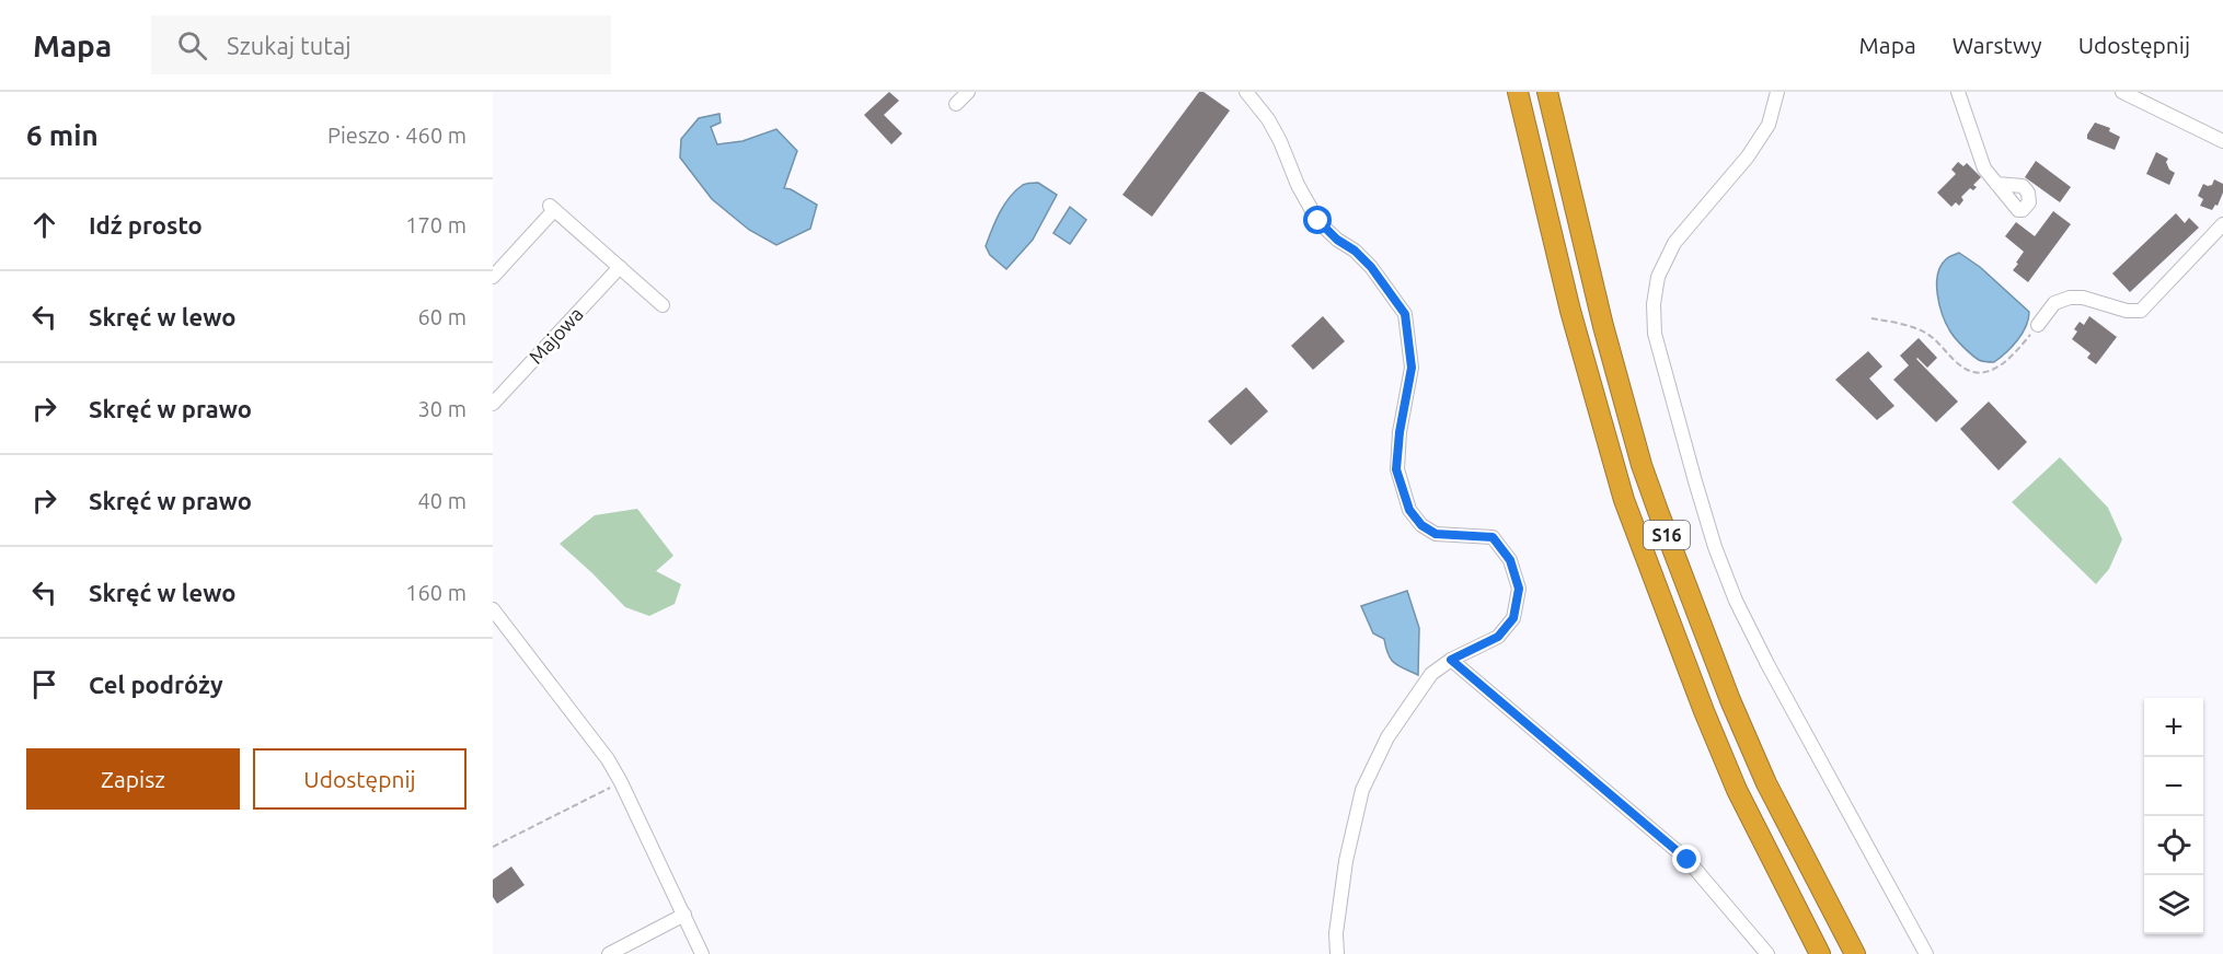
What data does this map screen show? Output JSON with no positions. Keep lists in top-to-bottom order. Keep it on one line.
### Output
{"streets":{"highway":["S16"],"street":["Majowa"]},"page":{"header":"Mapa","search":"Szukaj tutaj","nav":["Mapa","Warstwy","Udostępnij"],"heading":["6 min","Pieszo · 460 m"],"list":[["Idź prosto","170 m"],["Skręć w lewo","60 m"],["Skręć w prawo","30 m"],["Skręć w prawo","40 m"],["Skręć w lewo","160 m"],"Cel podróży"],"map_buttons":["+","−"],"buttons":["Zapisz","Udostępnij"]}}
